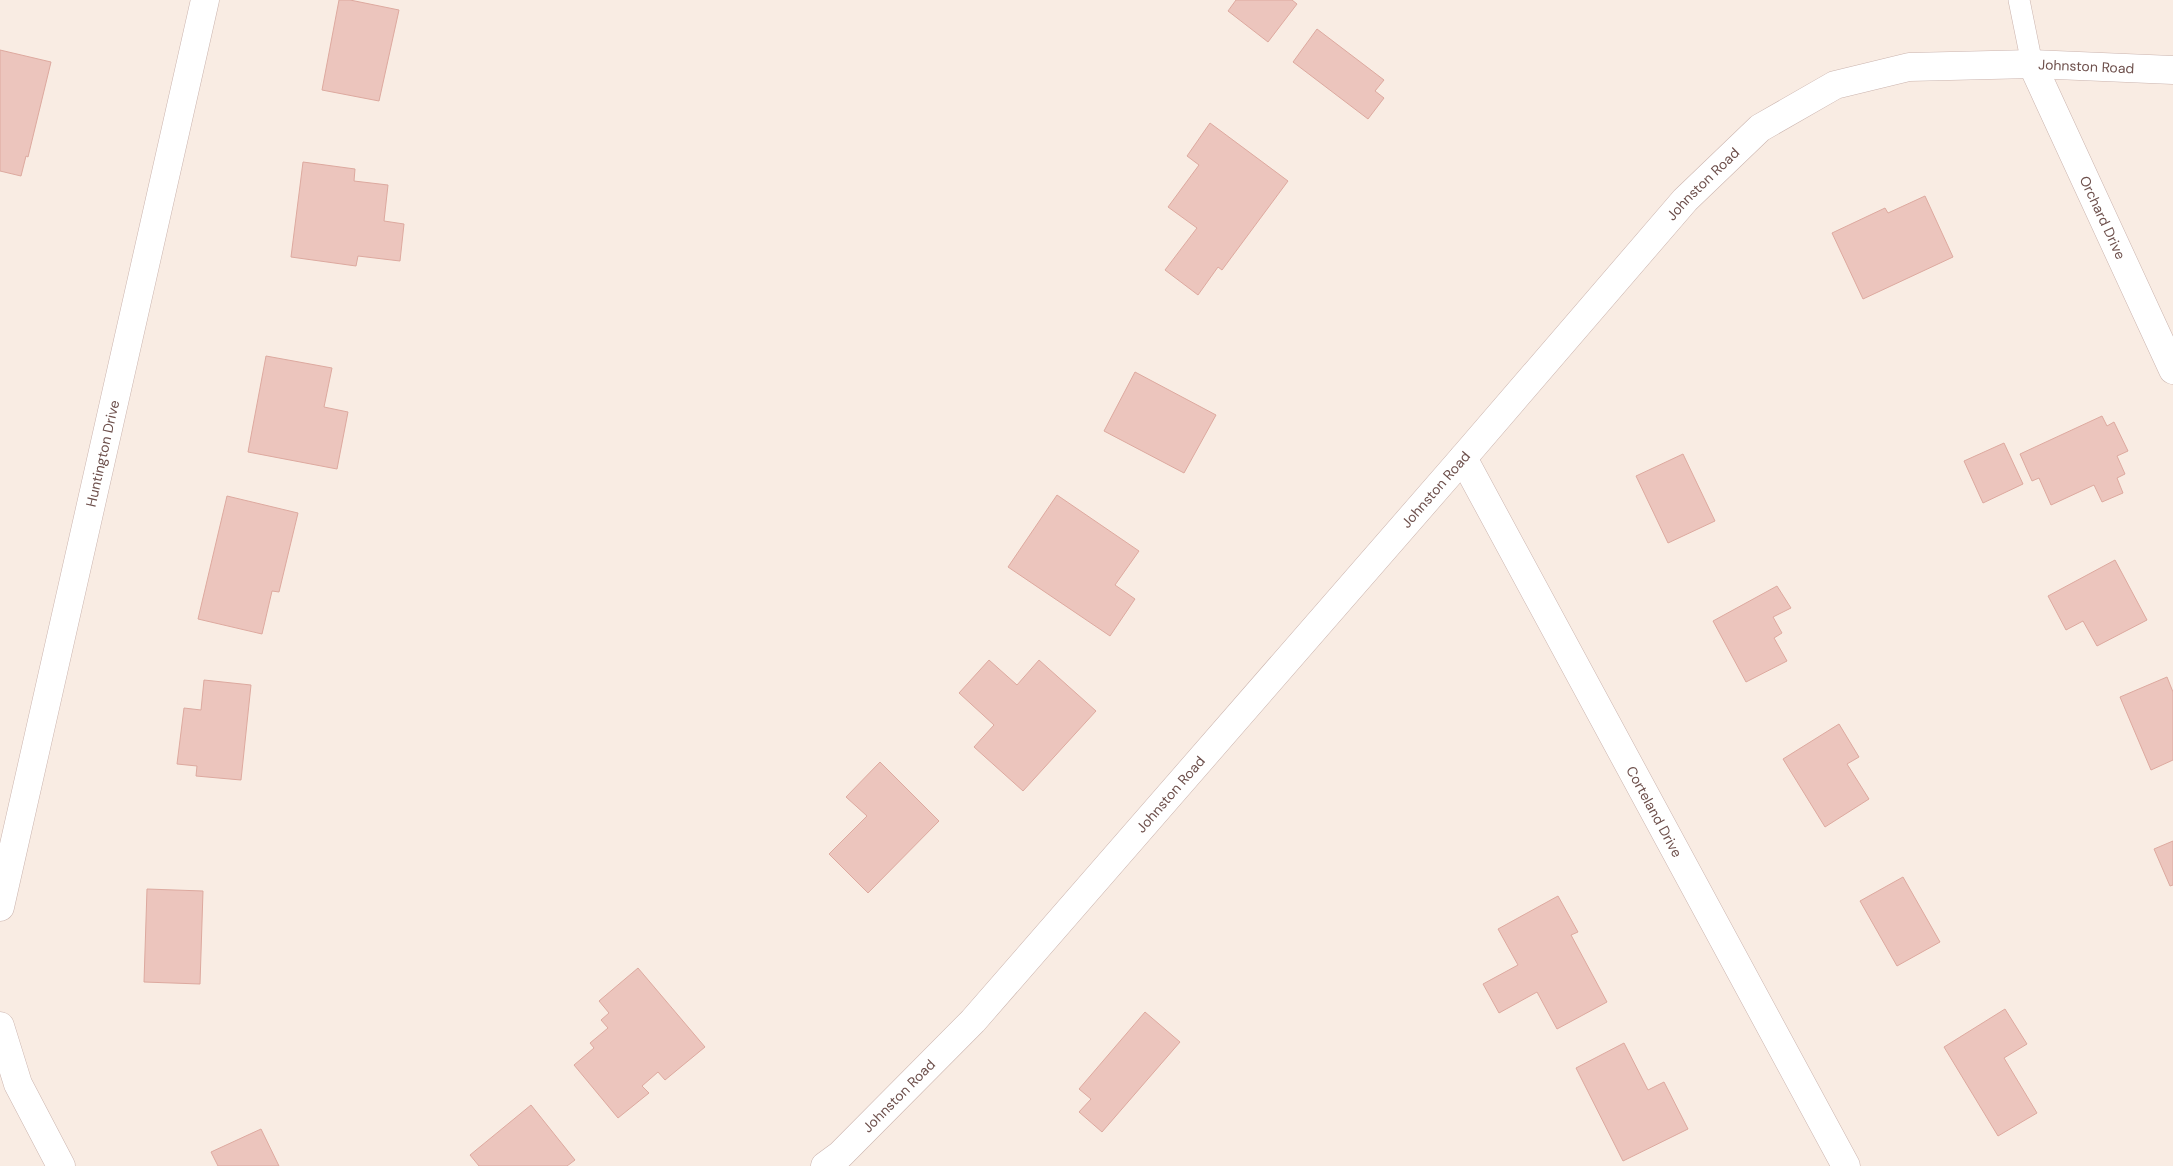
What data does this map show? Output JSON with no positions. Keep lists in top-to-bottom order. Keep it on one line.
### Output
{"streets":{"street":["Johnston Road","Orchard Drive","Huntington Drive","Corteland Drive"]},"crossings":[["Johnston Road","Orchard Drive"],["Johnston Road","Corteland Drive"]]}
